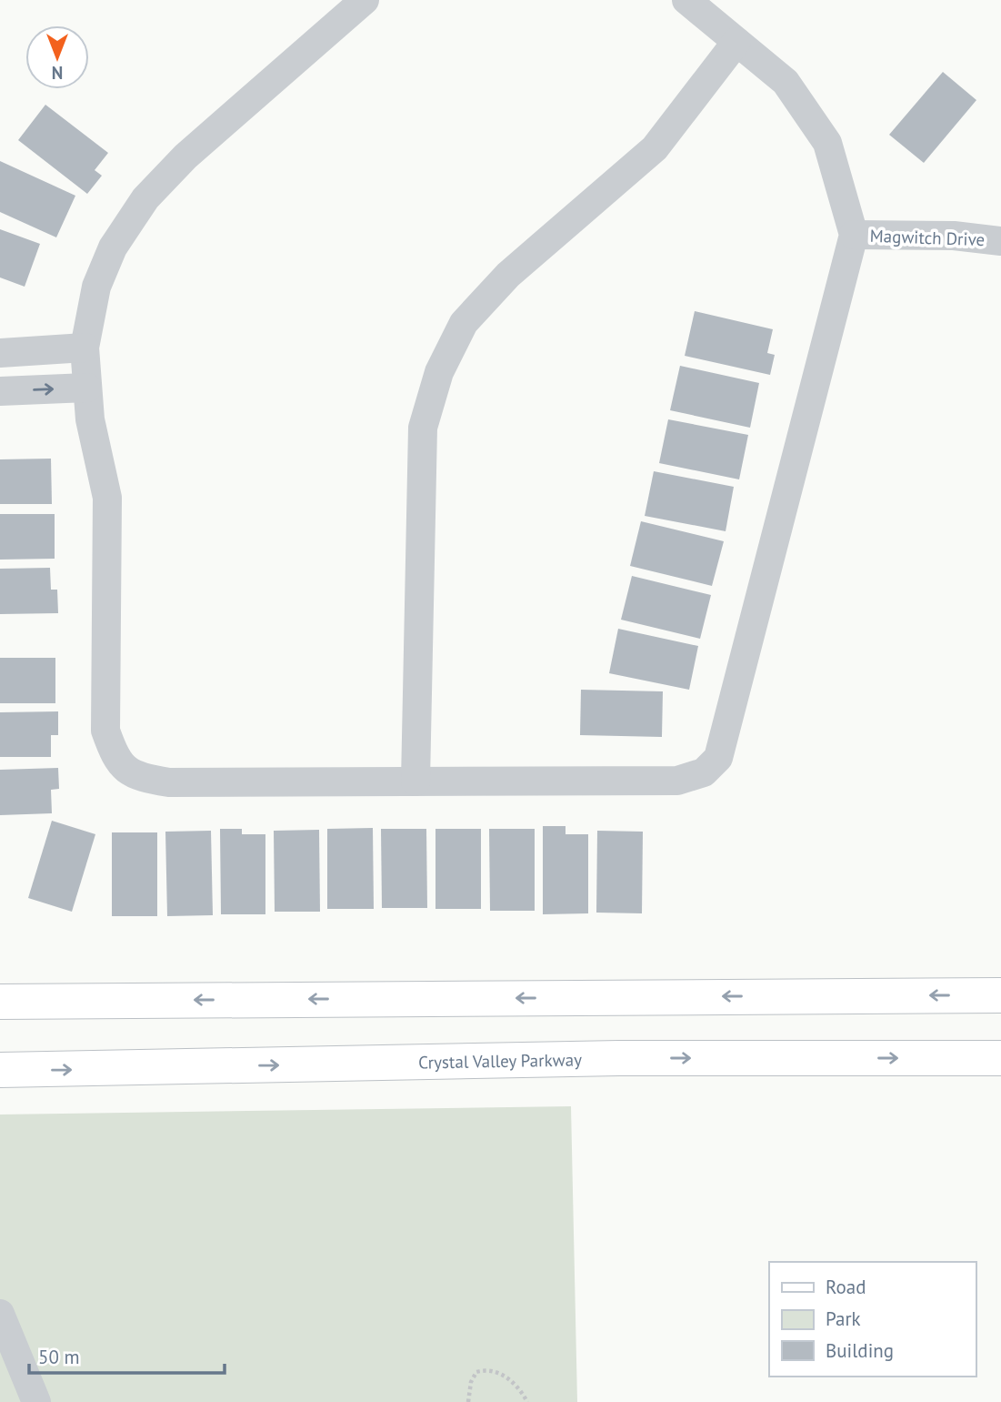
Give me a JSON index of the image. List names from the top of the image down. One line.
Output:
{"streets":{"main road":["Crystal Valley Parkway"],"street":["Magwitch Drive"]},"legend":["Road","Park","Building"],"scale_bar":"50 m","north":"bottom"}
